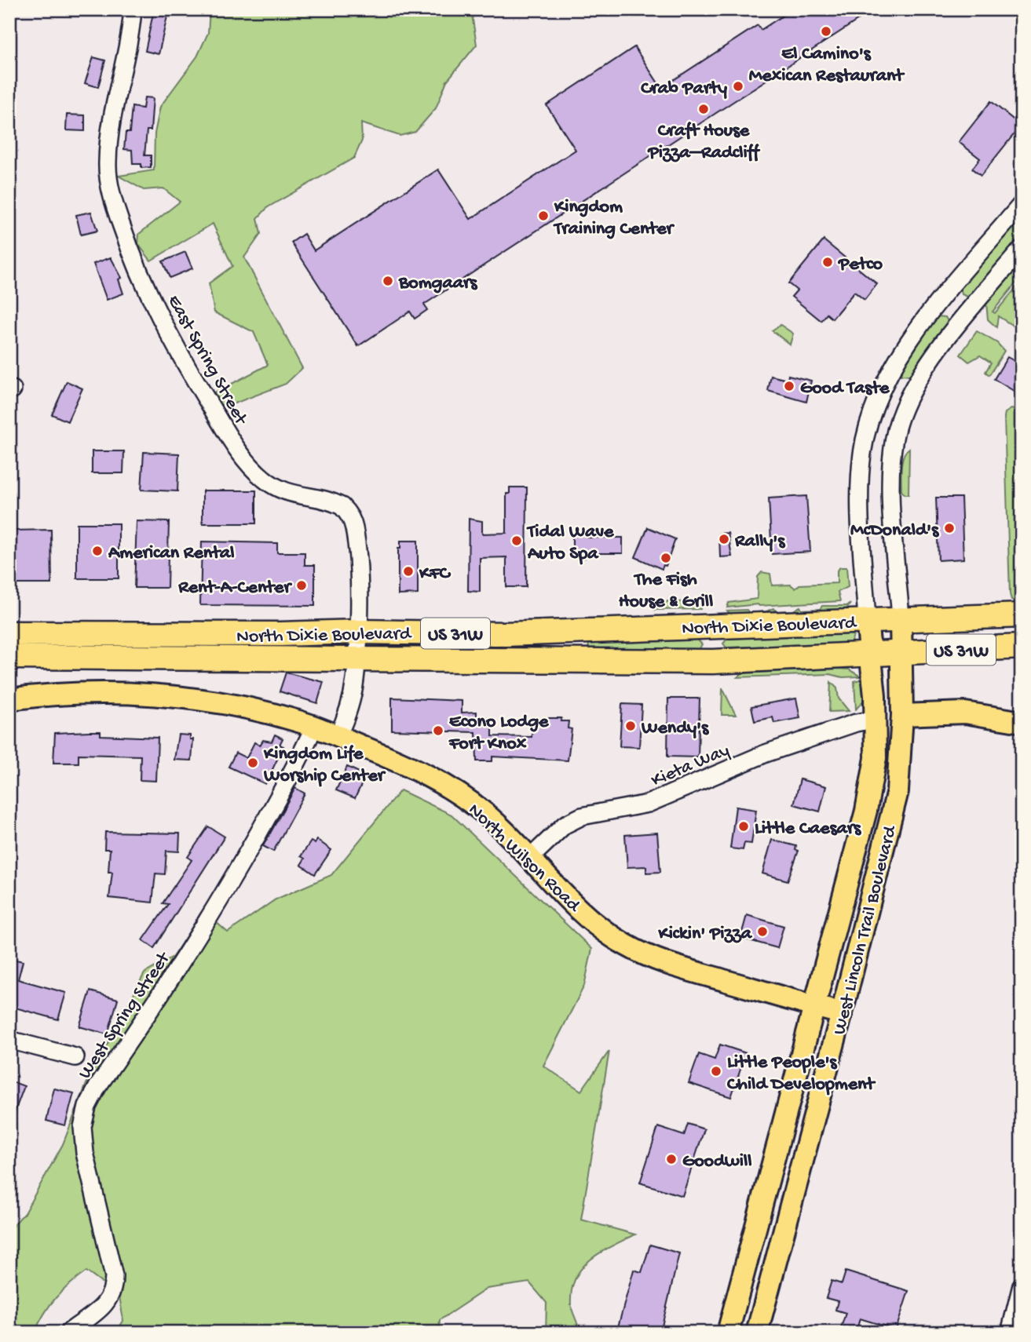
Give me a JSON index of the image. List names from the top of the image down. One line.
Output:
{"streets":{"highway":["North Dixie Boulevard","US 31W"],"main road":["North Wilson Road","West Lincoln Trail Boulevard"],"street":["East Spring Street","Kieta Way","West Spring Street"]},"crossings":[["East Spring Street","North Dixie Boulevard"],["North Dixie Boulevard","US 31W"],["North Dixie Boulevard","West Lincoln Trail Boulevard"],["US 31W","West Lincoln Trail Boulevard"],["Kieta Way","North Wilson Road"],["Kieta Way","West Lincoln Trail Boulevard"],["North Wilson Road","West Lincoln Trail Boulevard"],["North Wilson Road","West Spring Street"]],"places":["El Camino's Mexican Restaurant","Crab Party","Craft House Pizza–Radcliff","Kingdom Training Center","Petco","Bomgaars","Good Taste","McDonald's","Rally's","Tidal Wave Auto Spa","American Rental","The Fish House & Grill","KFC","Rent-A-Center","Wendy's","Econo Lodge Fort Knox","Kingdom Life Worship Center","Little Caesars","Kickin' Pizza","Little People's Child Development","Goodwill"]}
